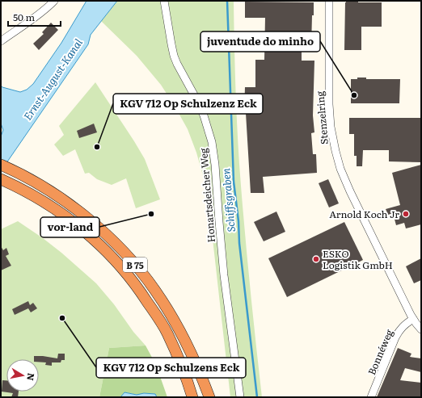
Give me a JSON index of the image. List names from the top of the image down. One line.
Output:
{"streets":{"highway":["B 75"],"street":["Stenzelring","Honartsdeicher Weg","Bonnéweg"]},"crossings":[["Stenzelring","Bonnéweg"]],"water":["Ernst-August-Kanal","Schiffsgraben"],"places":["juventude do minho","KGV 712 Op Schulzenz Eck","vor-land","Arnold Koch Jr","ESKO Logistik GmbH","KGV 712 Op Schulzens Eck"],"scale_bar":"50 m","north":"right"}
